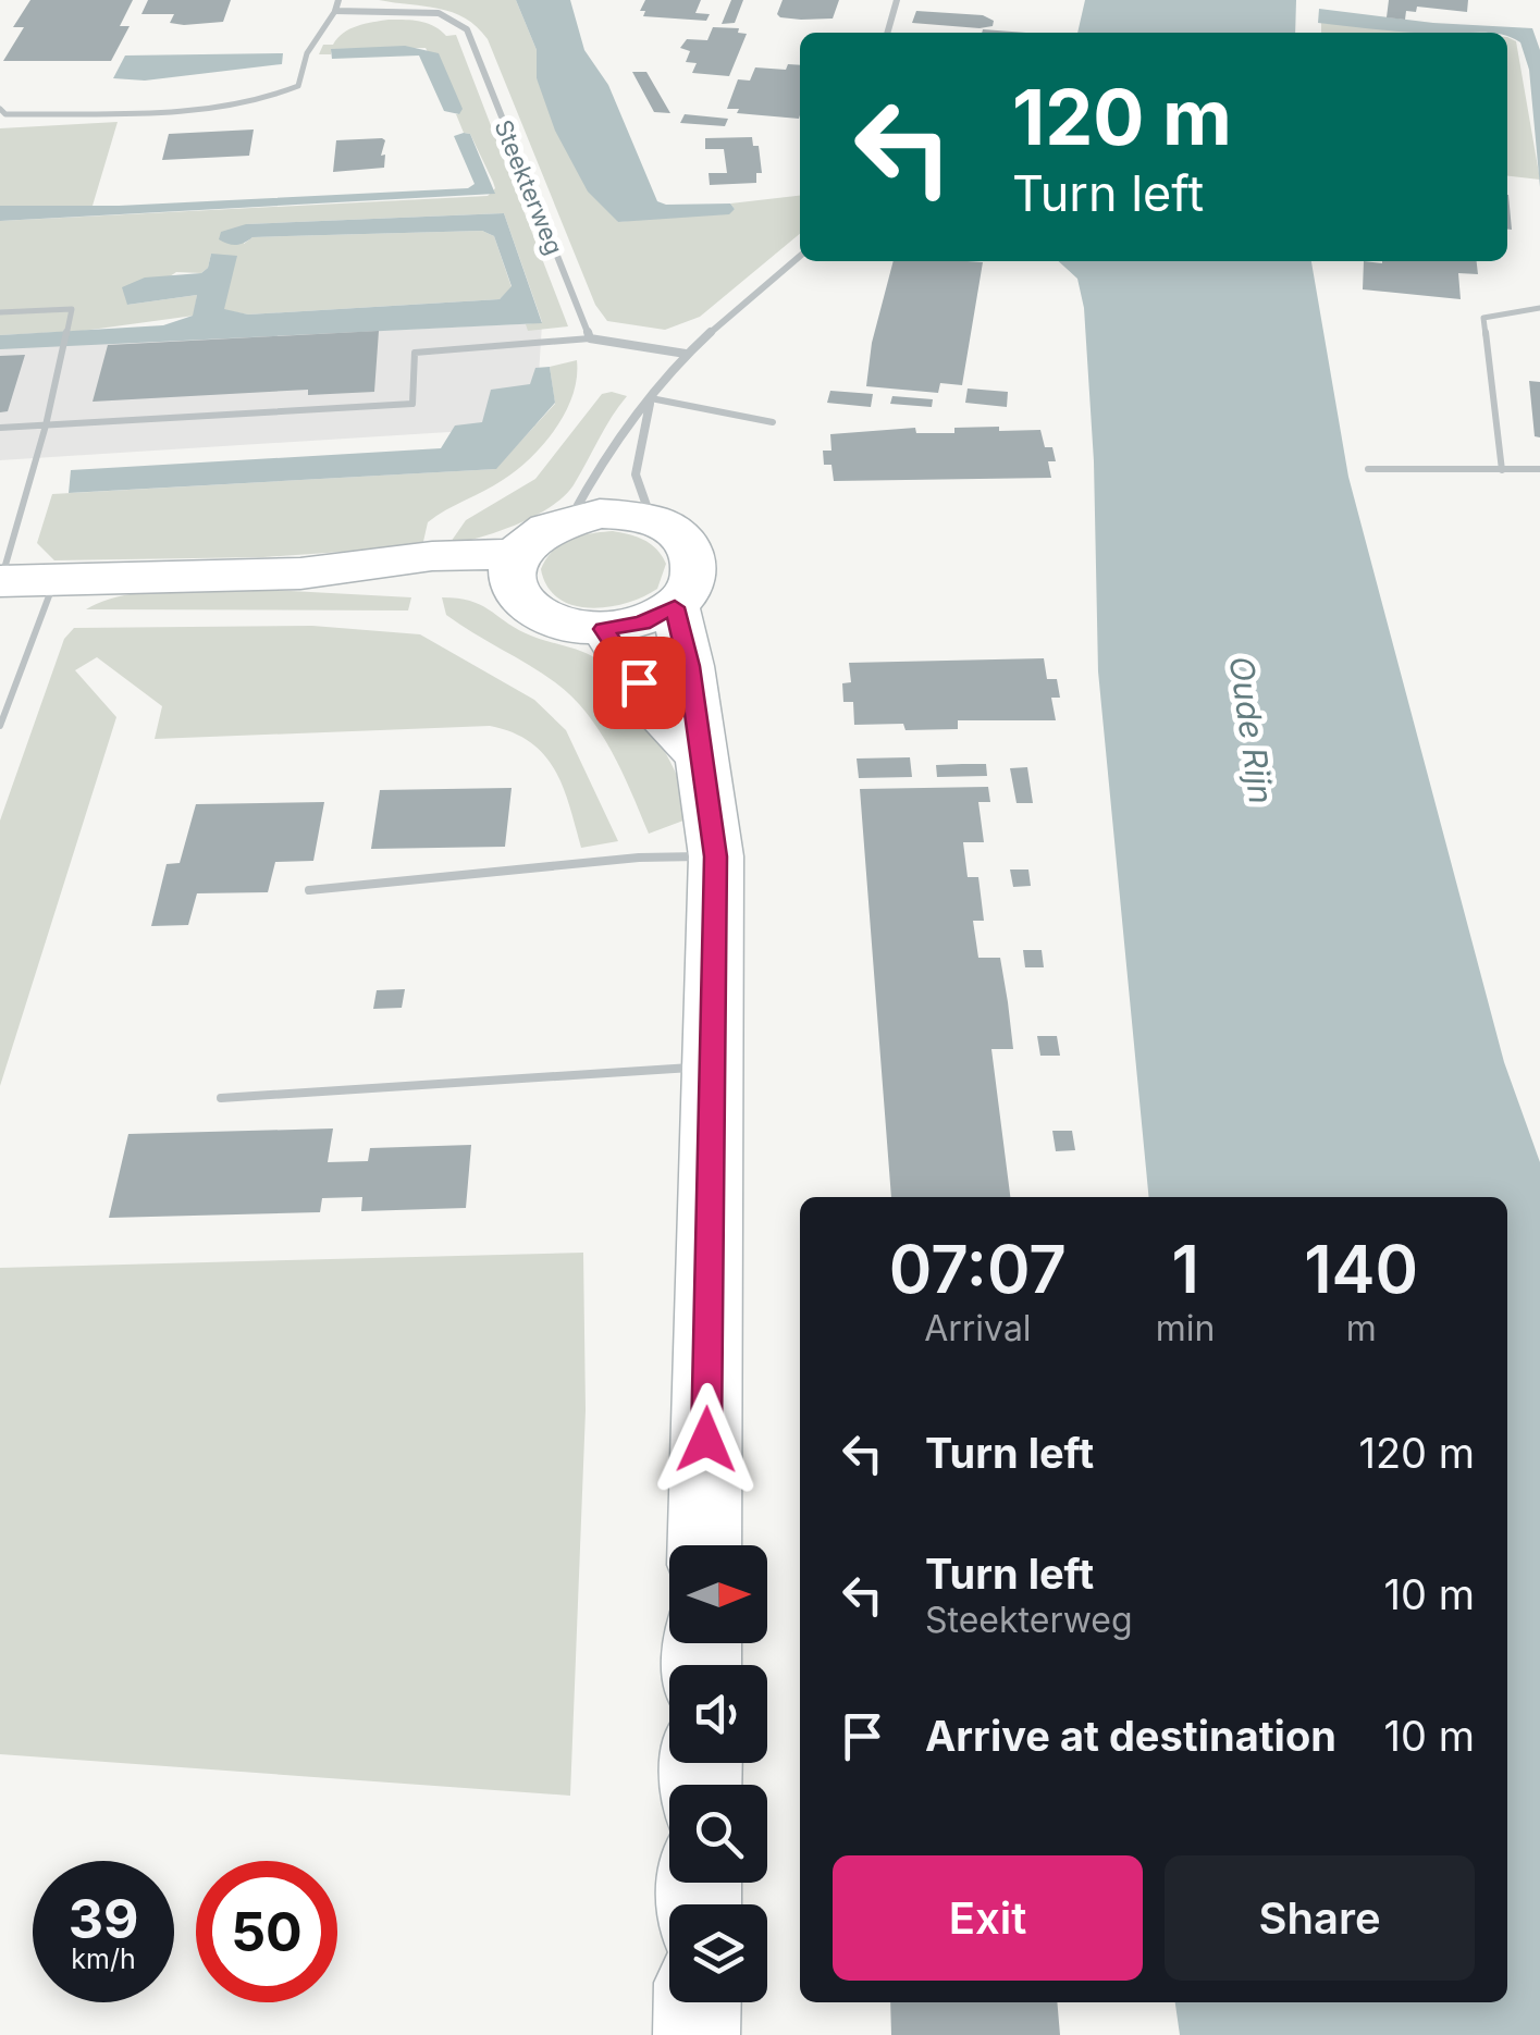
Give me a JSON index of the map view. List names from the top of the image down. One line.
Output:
{"streets":{"street":["Steekterweg"]},"water":["Oude Rijn"],"north":"right","page":{"turn":["120 m","Turn left"],"eta":["07:07","Arrival","1","min","140","m"],"list":[{"name":"Turn left","value":"120 m"},{"name":"Turn left","note":"Steekterweg","value":"10 m"},{"name":"Arrive at destination","value":"10 m"}],"buttons":["Exit","Share"],"speed":"39 km/h","limit":"50"}}
